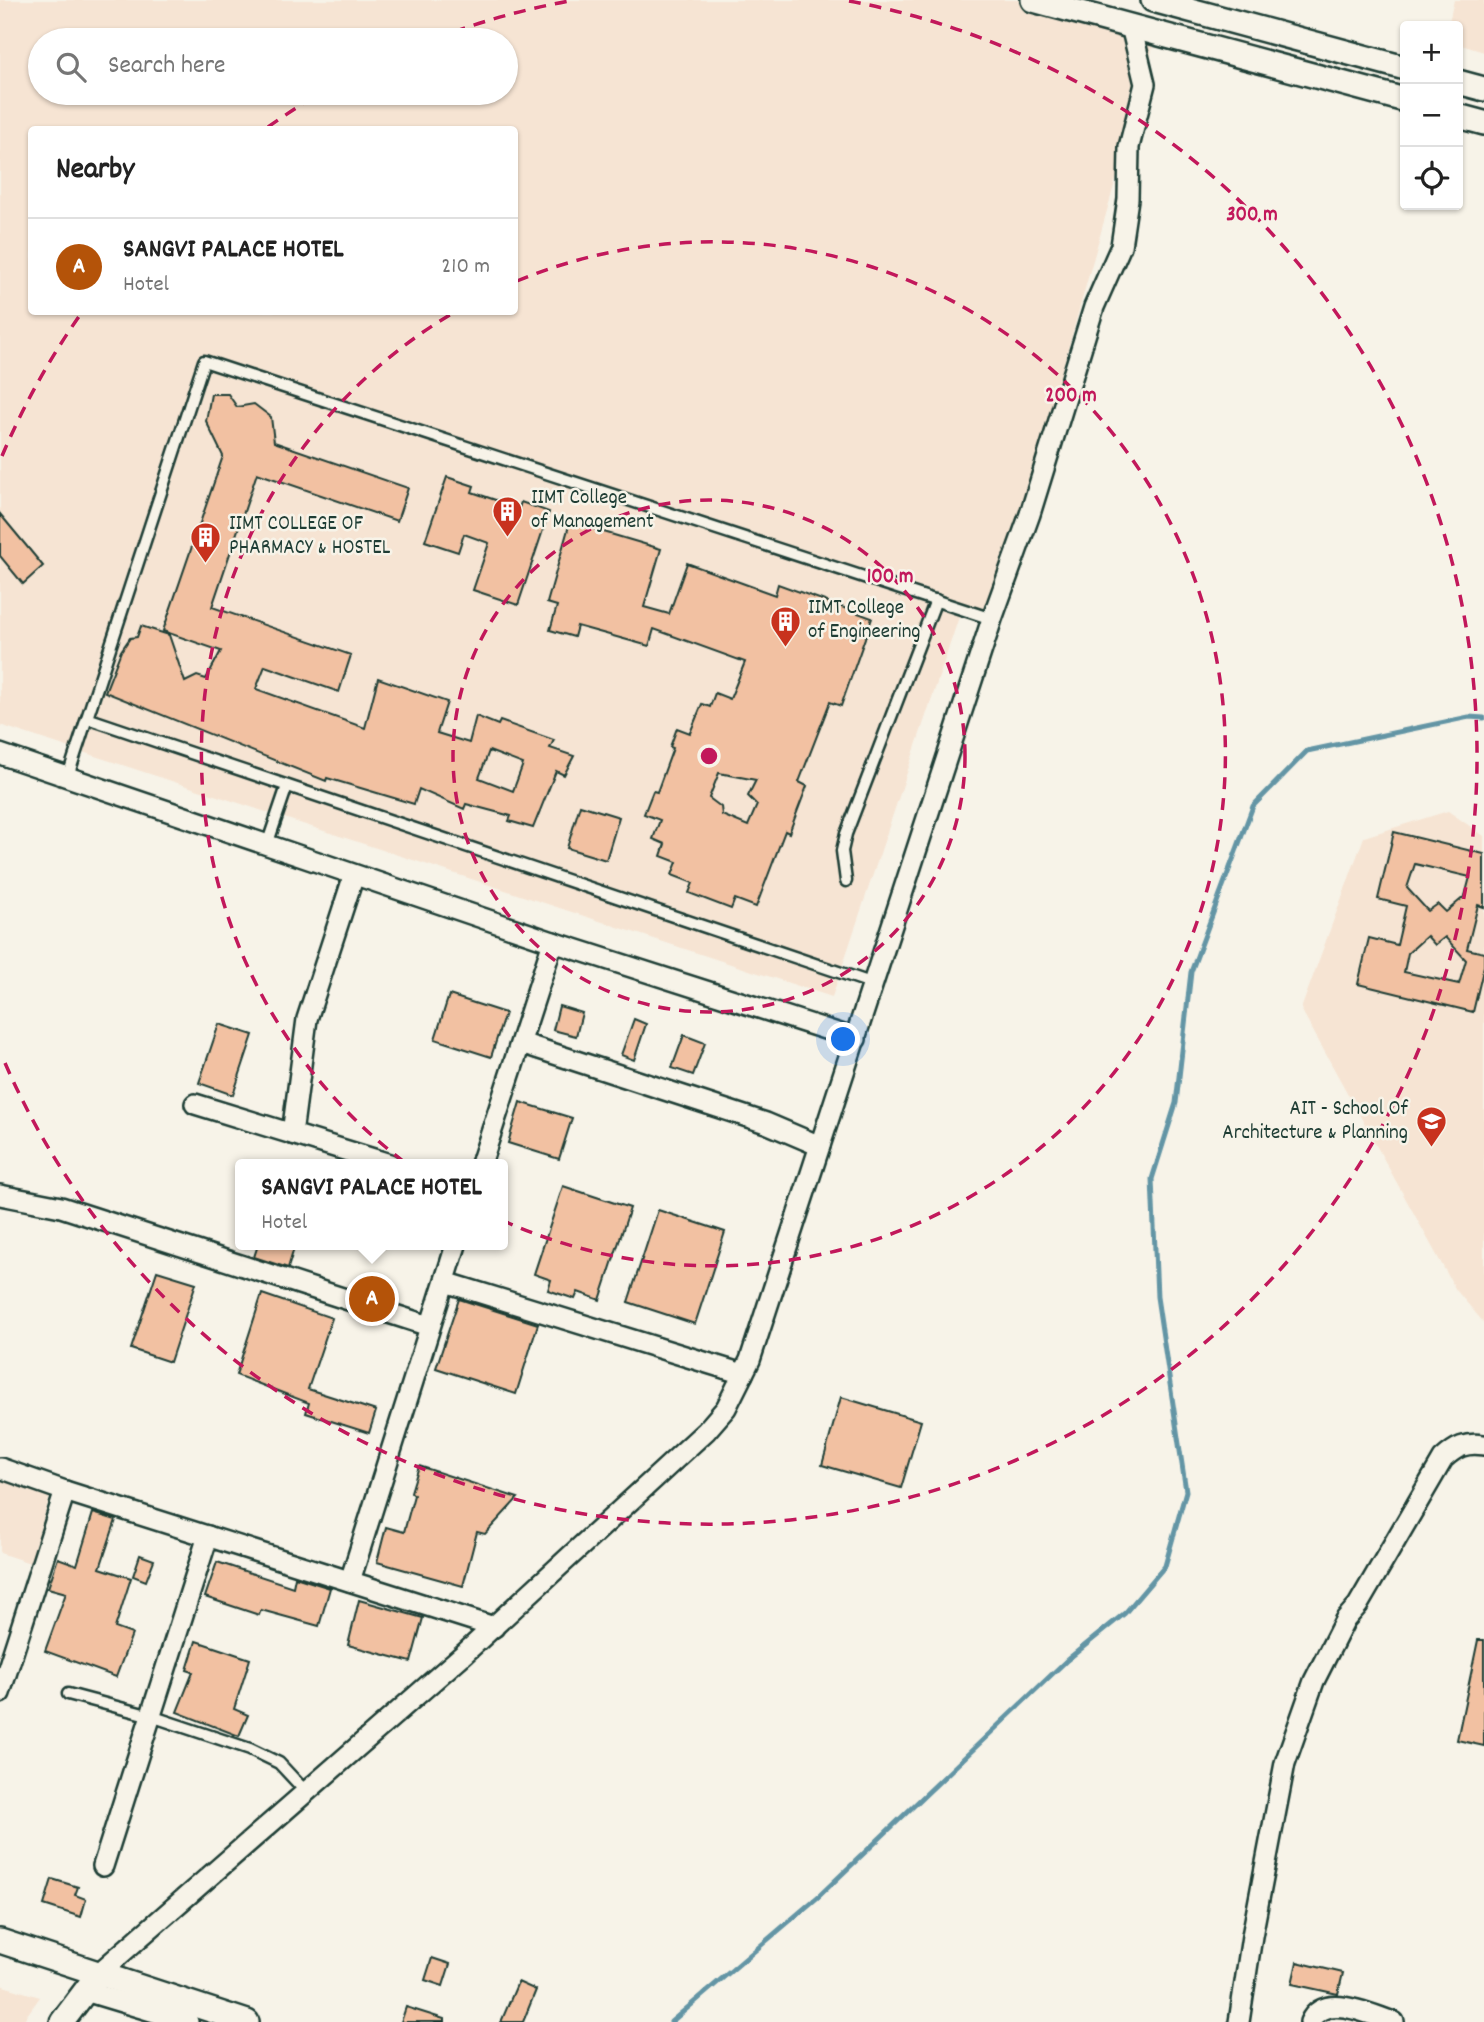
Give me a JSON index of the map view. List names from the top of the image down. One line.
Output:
{"places":{"building":["IIMT College of Management","IIMT COLLEGE OF PHARMACY & HOSTEL","IIMT College of Engineering"],"school or university":["AIT - School Of Architecture & Planning"]},"page":{"map_buttons":["+","−"],"search":"Search here","heading":"Nearby","list":[{"mark":"A","name":"SANGVI PALACE HOTEL","note":"Hotel","value":"210 m"}],"popup":["SANGVI PALACE HOTEL","Hotel"],"pins":"A"},"rings":["300 m","200 m","100 m"]}
